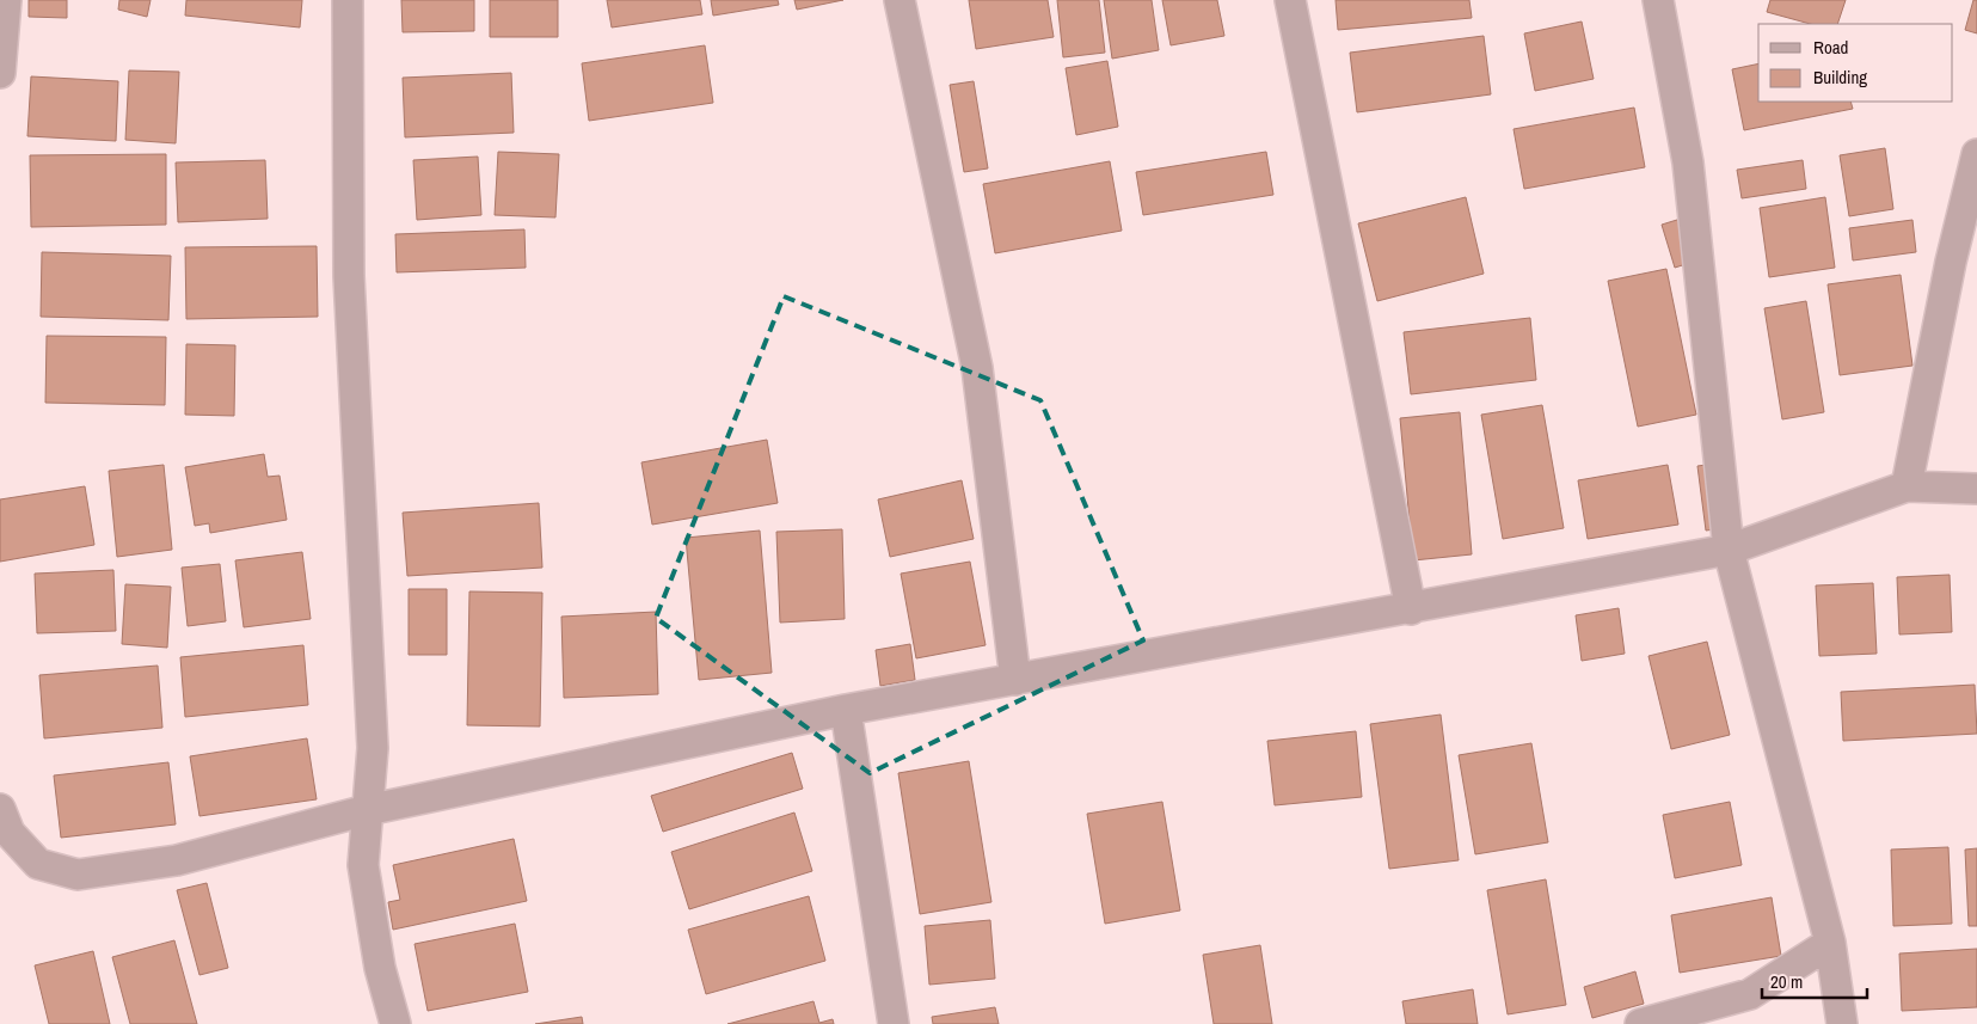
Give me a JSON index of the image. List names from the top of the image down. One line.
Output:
{"legend":["Road","Building"],"scale_bar":"20 m"}
